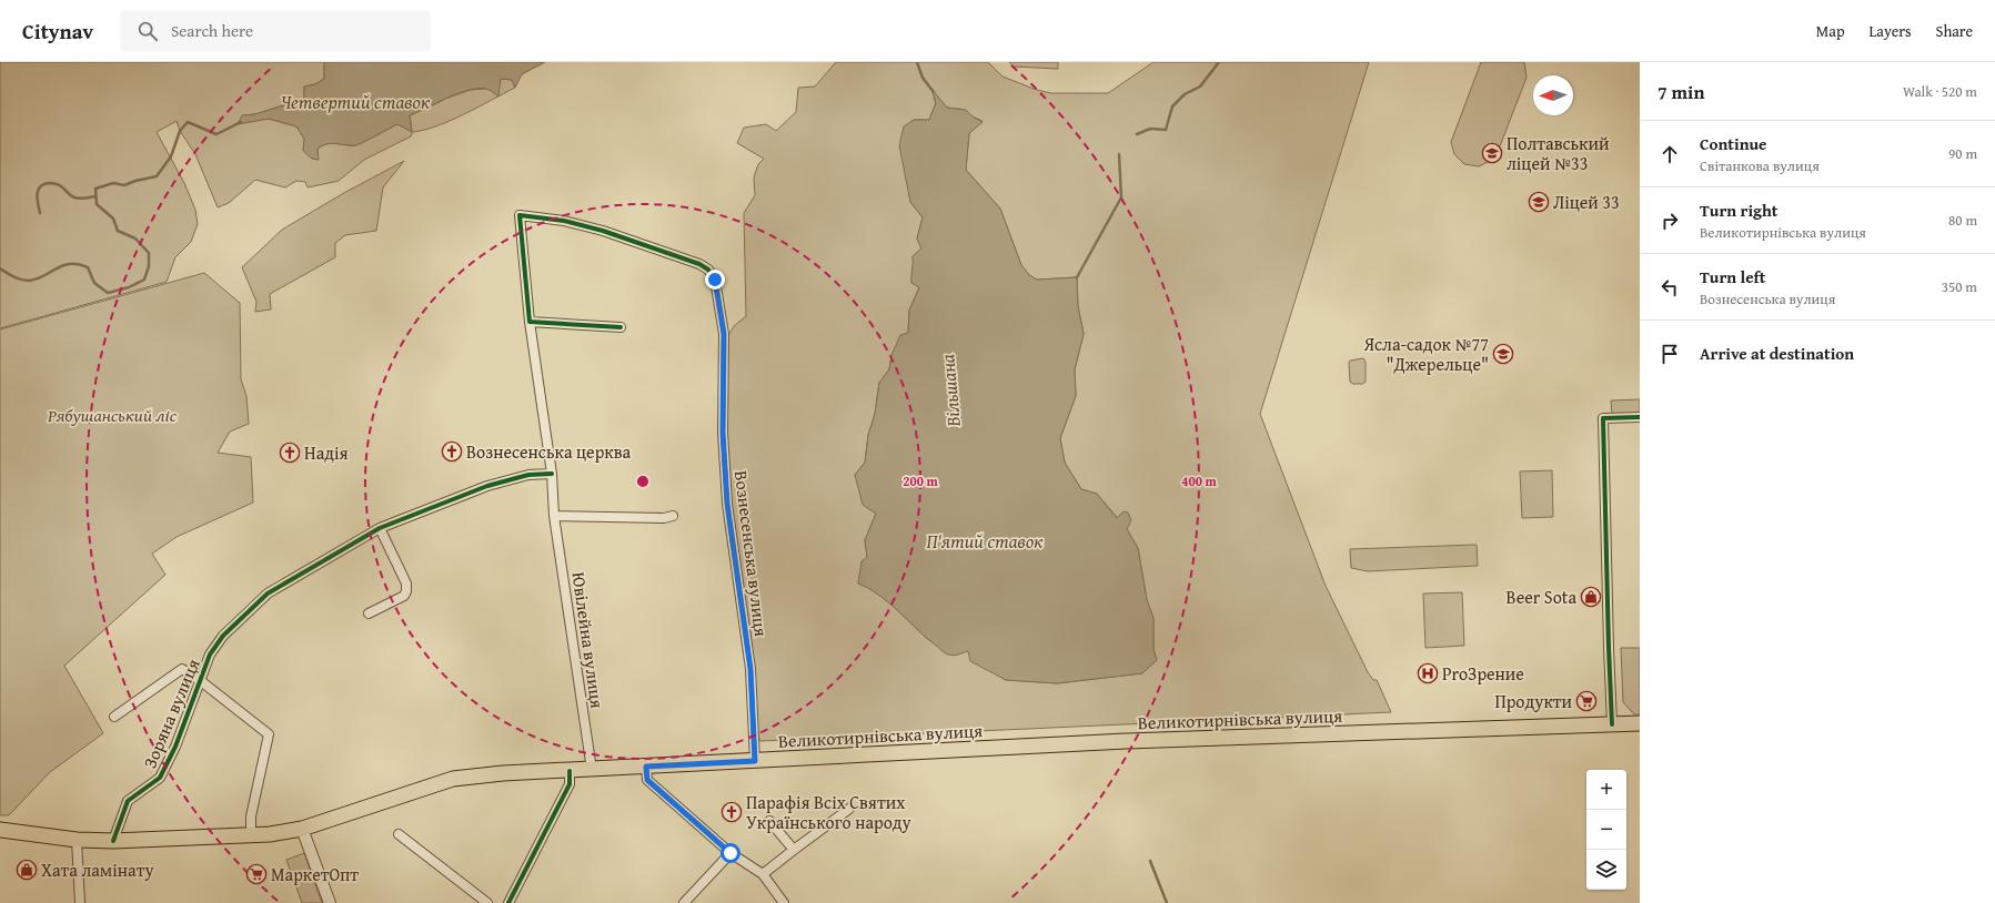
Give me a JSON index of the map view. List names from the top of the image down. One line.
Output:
{"streets":{"main road":["Великотирнівська вулиця"],"street":["Вознесенська вулиця","Ювілейна вулиця","Зоряна вулиця"]},"crossings":[["Вознесенська вулиця","Ювілейна вулиця"],["Вознесенська вулиця","Великотирнівська вулиця"],["Ювілейна вулиця","Зоряна вулиця"],["Ювілейна вулиця","Великотирнівська вулиця"],["Зоряна вулиця","Великотирнівська вулиця"]],"water":["Четвертий ставок","Вільшана","П'ятий ставок"],"parks":["Рябушанський ліс"],"places":{"school or university":["Полтавський ліцей №33","Ліцей 33","Ясла-садок №77 \"Джерельце\""],"church":["Вознесенська церква","Надія","Парафія Всіх Святих Українського народу"],"shop":["Beer Sota","Хата ламінату"],"hospital":["ProЗрение"],"supermarket":["Продукти","МаркетОпт"]},"north":"left","page":{"header":"Citynav","search":"Search here","nav":["Map","Layers","Share"],"heading":["7 min","Walk · 520 m"],"list":[["Continue","Світанкова вулиця","90 m"],["Turn right","Великотирнівська вулиця","80 m"],["Turn left","Вознесенська вулиця","350 m"],"Arrive at destination"],"map_buttons":["+","−"]},"rings":["200 m","400 m"]}
